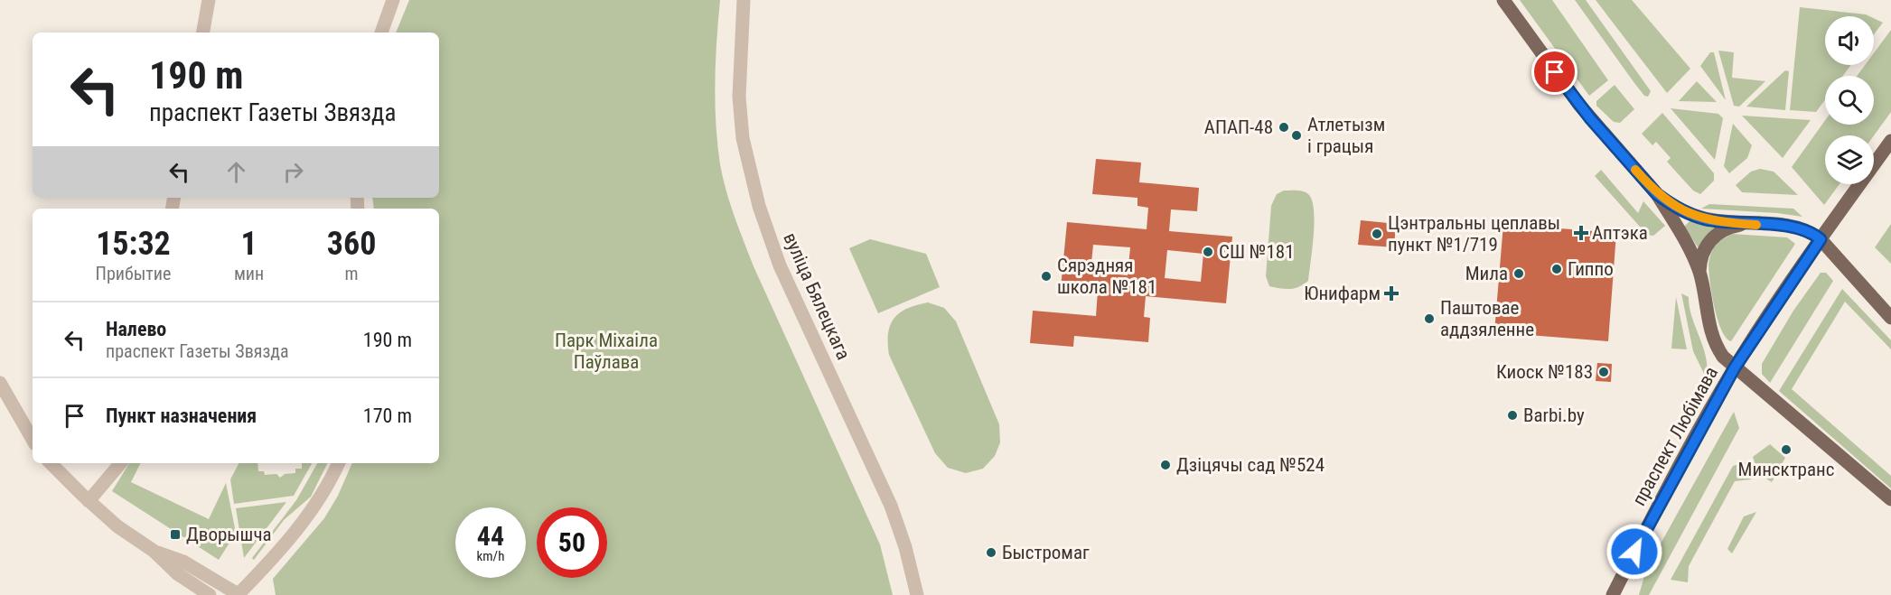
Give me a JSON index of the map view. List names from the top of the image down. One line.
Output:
{"streets":{"main road":["праспект Любімава"],"street":["вуліца Бялецкага"]},"parks":["Парк Міхаіла Паўлава"],"places":{"other":["АПАП-48","Атлетызм і грацыя","Цэнтральны цеплавы пункт №1/719","СШ №181","Гиппо","Мила","Сярэдняя школа №181","Паштовае аддзяленне","Киоск №183","Barbi.by","Минсктранс","Дзіцячы сад №524","Быстромаг"],"health":["Аптэка","Юнифарм"],"transit":["Дворышча"]},"page":{"turn":["190 m","праспект Газеты Звязда"],"eta":["15:32","Прибытие","1","мин","360","m"],"list":[{"name":"Налево","note":"праспект Газеты Звязда","value":"190 m"},{"name":"Пункт назначения","value":"170 m"}],"speed":"44 km/h","limit":"50"}}
